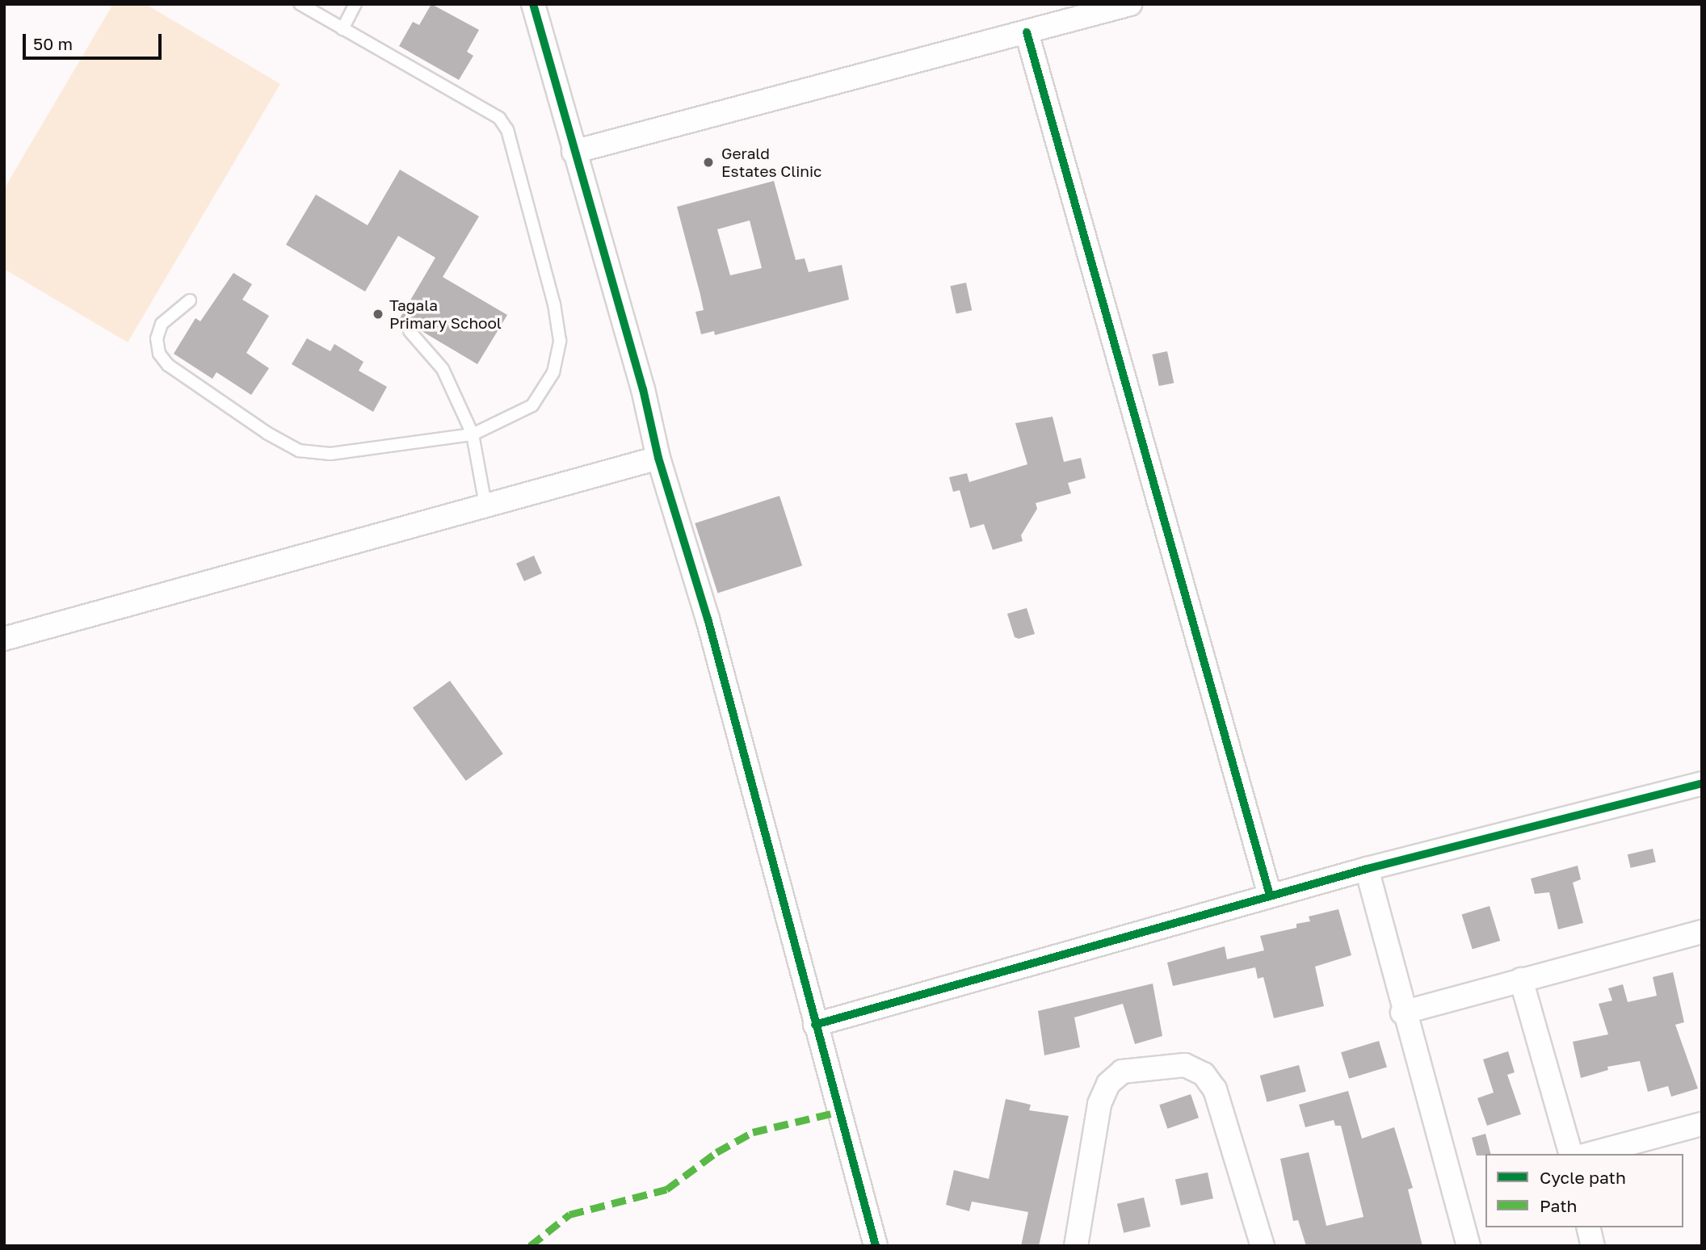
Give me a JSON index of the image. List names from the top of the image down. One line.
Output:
{"places":["Gerald Estates Clinic","Tagala Primary School"],"legend":["Cycle path","Path"],"scale_bar":"50 m"}
